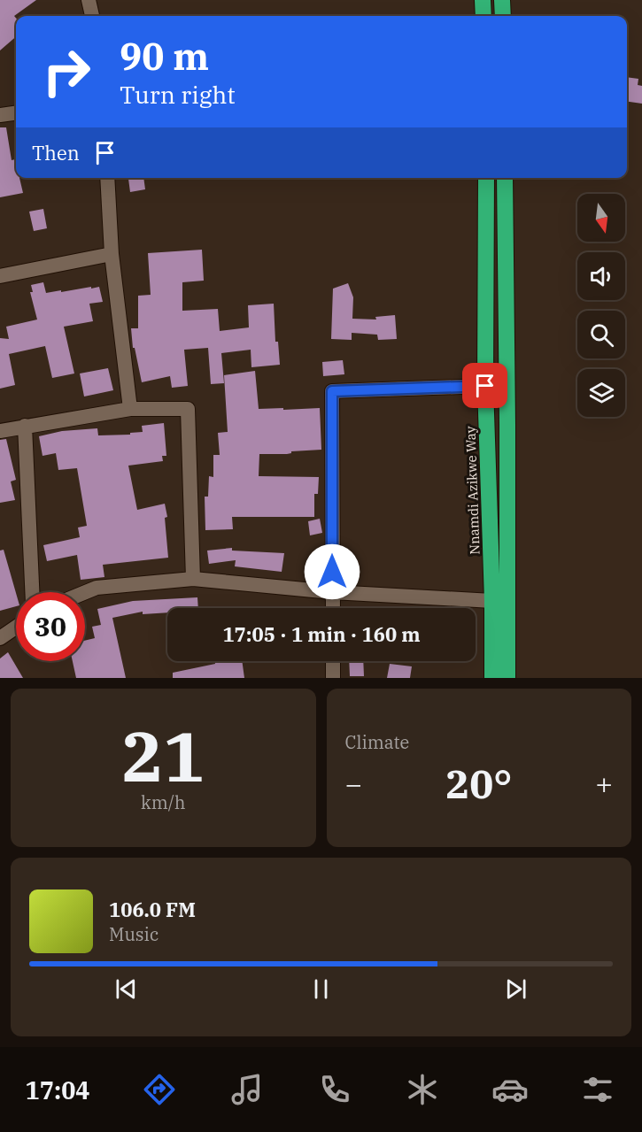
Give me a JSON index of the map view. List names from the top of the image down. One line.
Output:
{"streets":{"highway":["Nnamdi Azikwe Way"]},"north":"bottom","page":{"turn":["90 m","Turn right"],"then":"Then","limit":"30","trip":"17:05 · 1 min · 160 m","tile":[["21","km/h"],"Climate"],"heat":["−","20°","+"],"song":["106.0 FM","Music"],"tabs":"17:04"}}
